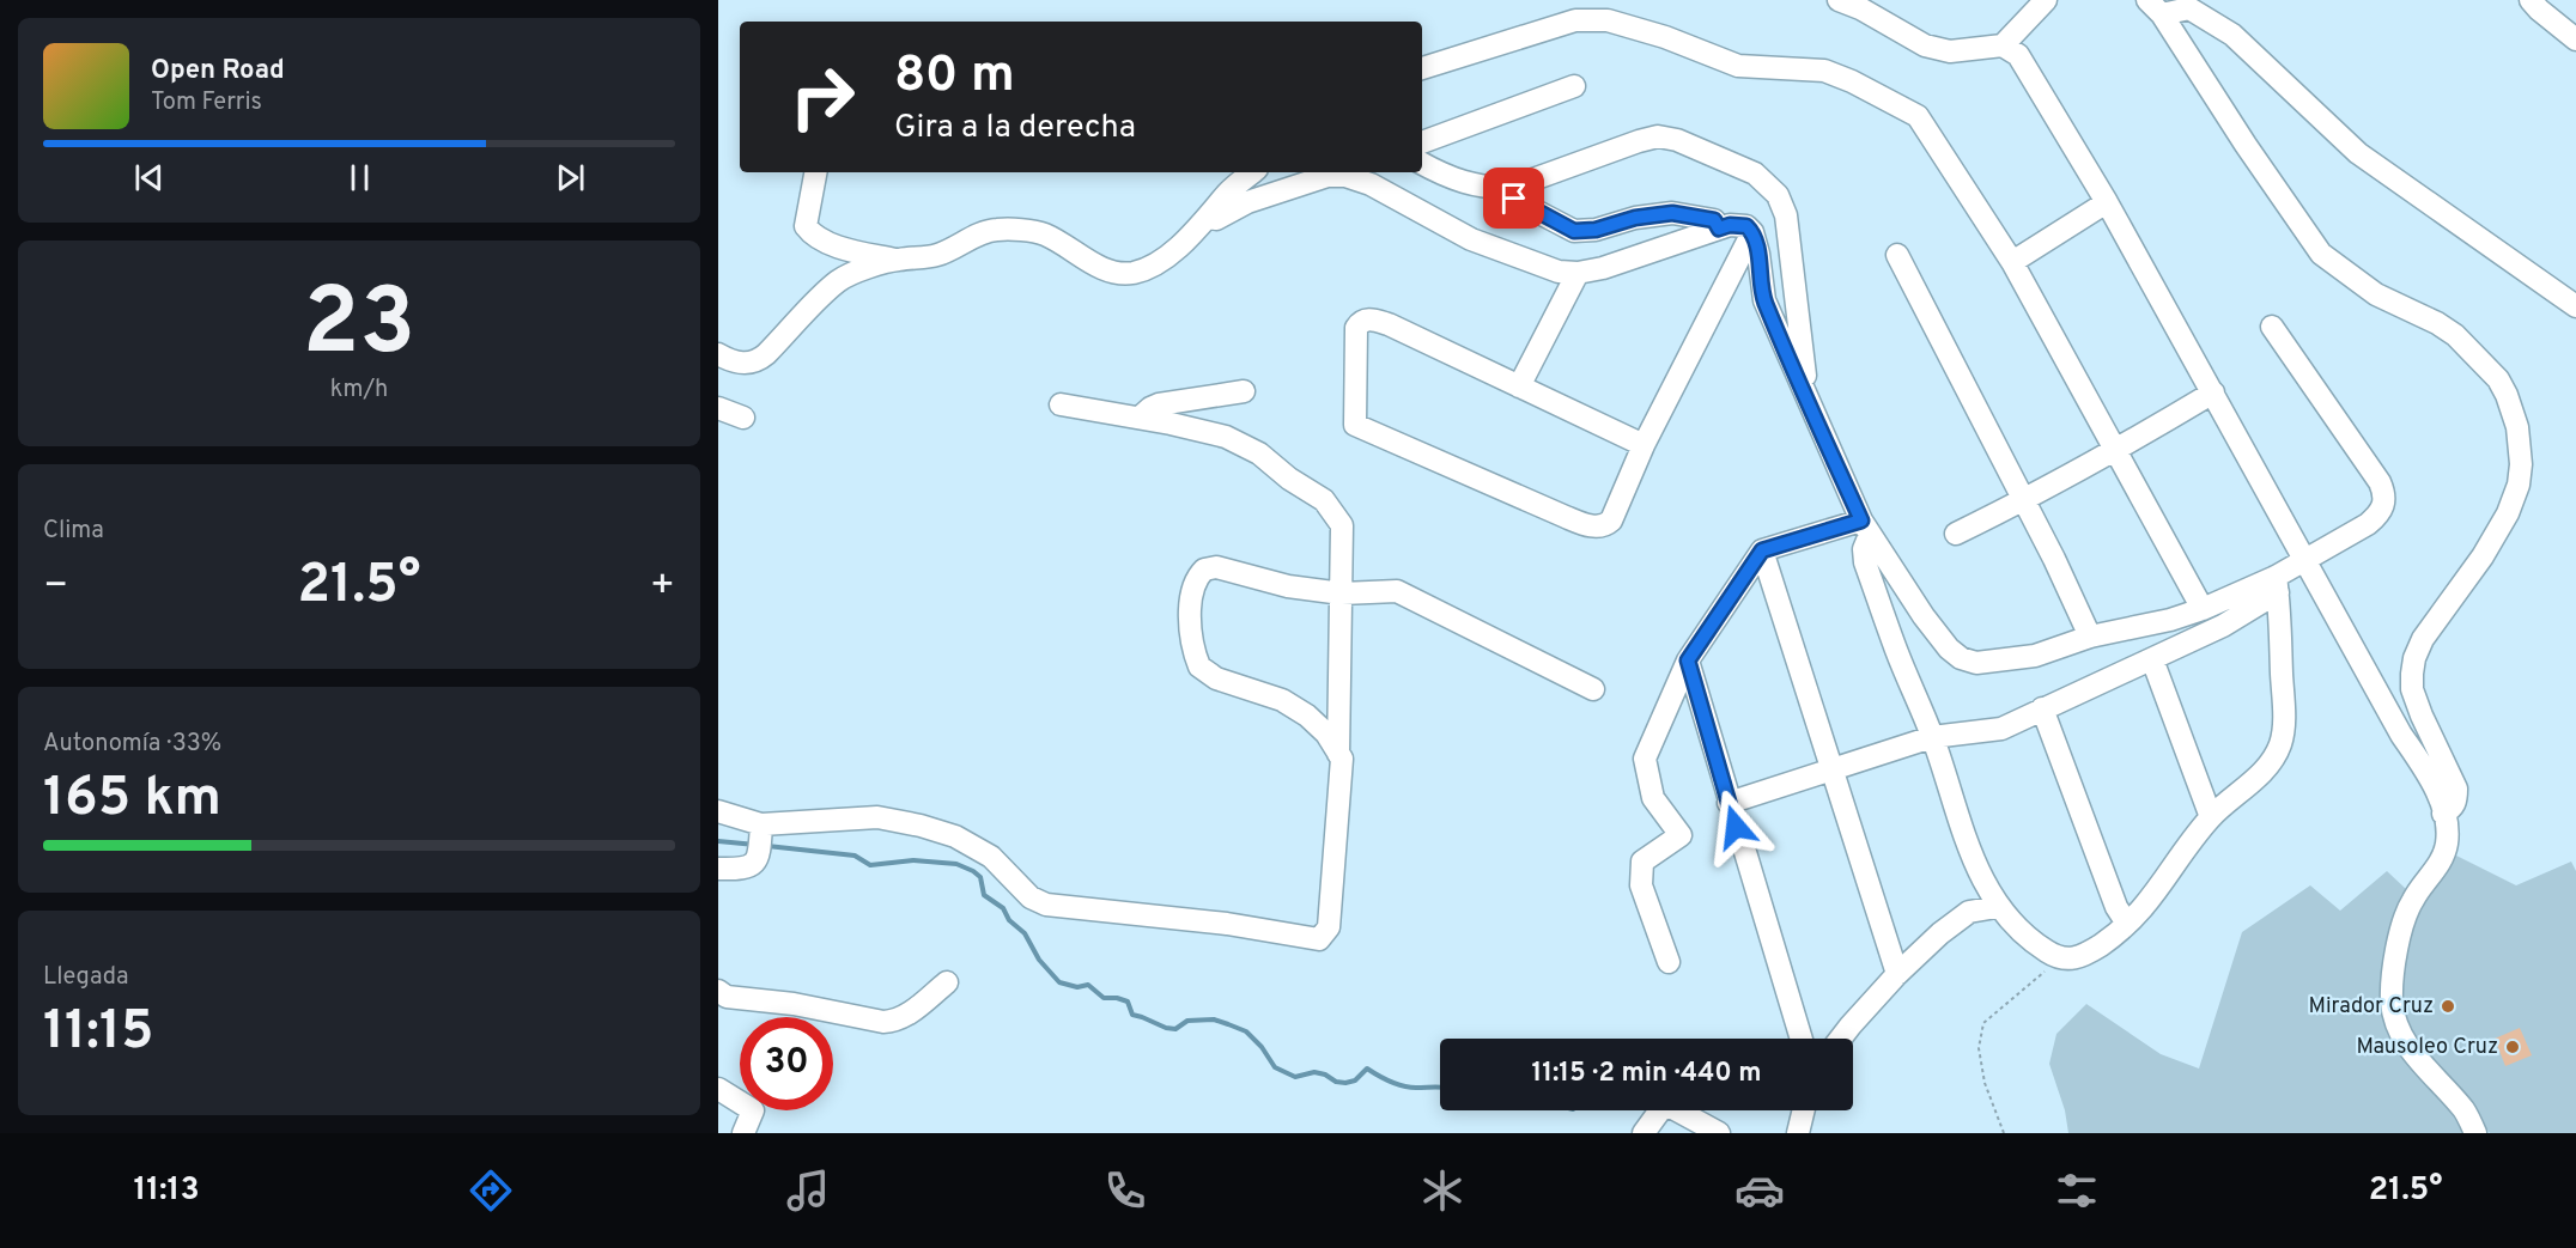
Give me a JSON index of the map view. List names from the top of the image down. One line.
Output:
{"places":["Mirador Cruz","Mausoleo Cruz"],"page":{"turn":["80 m","Gira a la derecha"],"song":["Open Road","Tom Ferris"],"tile":[["23","km/h"],"Clima",["Autonomía · 33%","165 km"],["Llegada","11:15"]],"heat":["−","21.5°","+"],"limit":"30","trip":"11:15 · 2 min · 440 m","tabs":["11:13","21.5°"]}}
